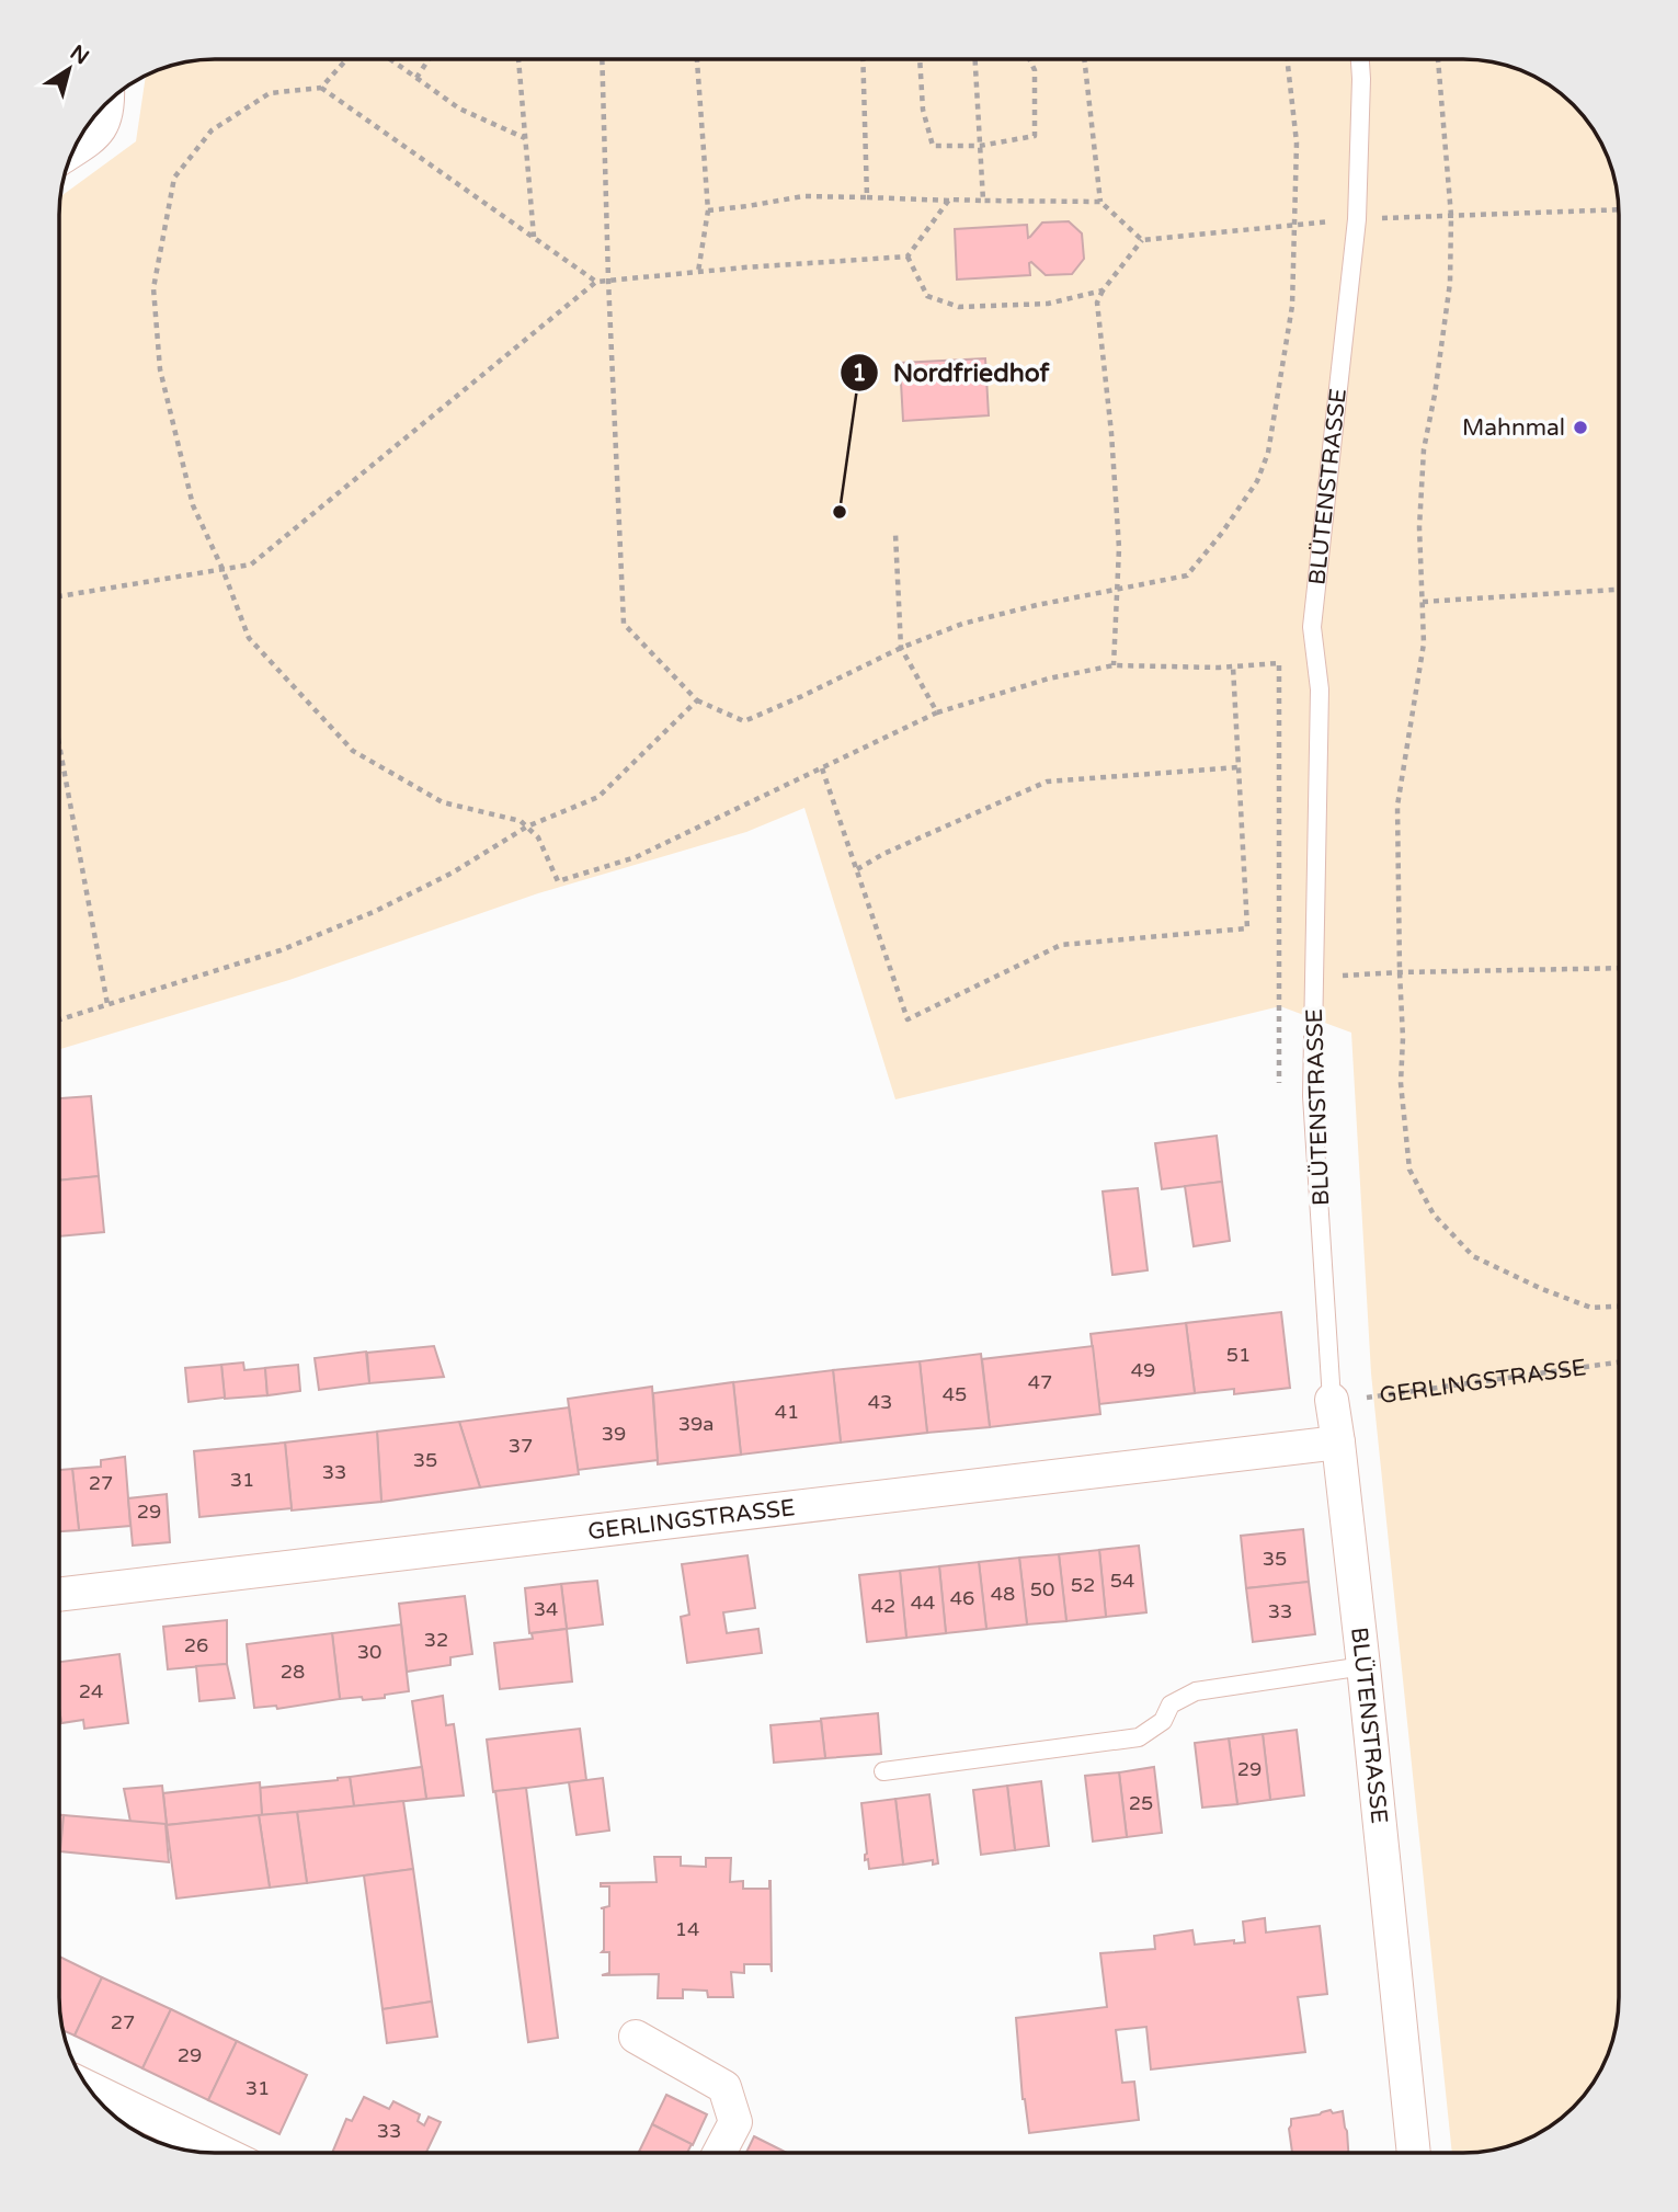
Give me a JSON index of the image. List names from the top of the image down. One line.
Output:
{"streets":{"street":["BLÜTENSTRASSE","GERLINGSTRASSE"]},"crossings":[["BLÜTENSTRASSE","GERLINGSTRASSE"]],"places":["Mahnmal","Nordfriedhof"],"house_numbers":["51","49","47","45","43","41","39a","39","37","35","33","31","27","29","35","54","52","50","48","46","44","42","34","33","32","26","30","28","24","29","25","14","27","29","31","33"],"north":"top right"}
